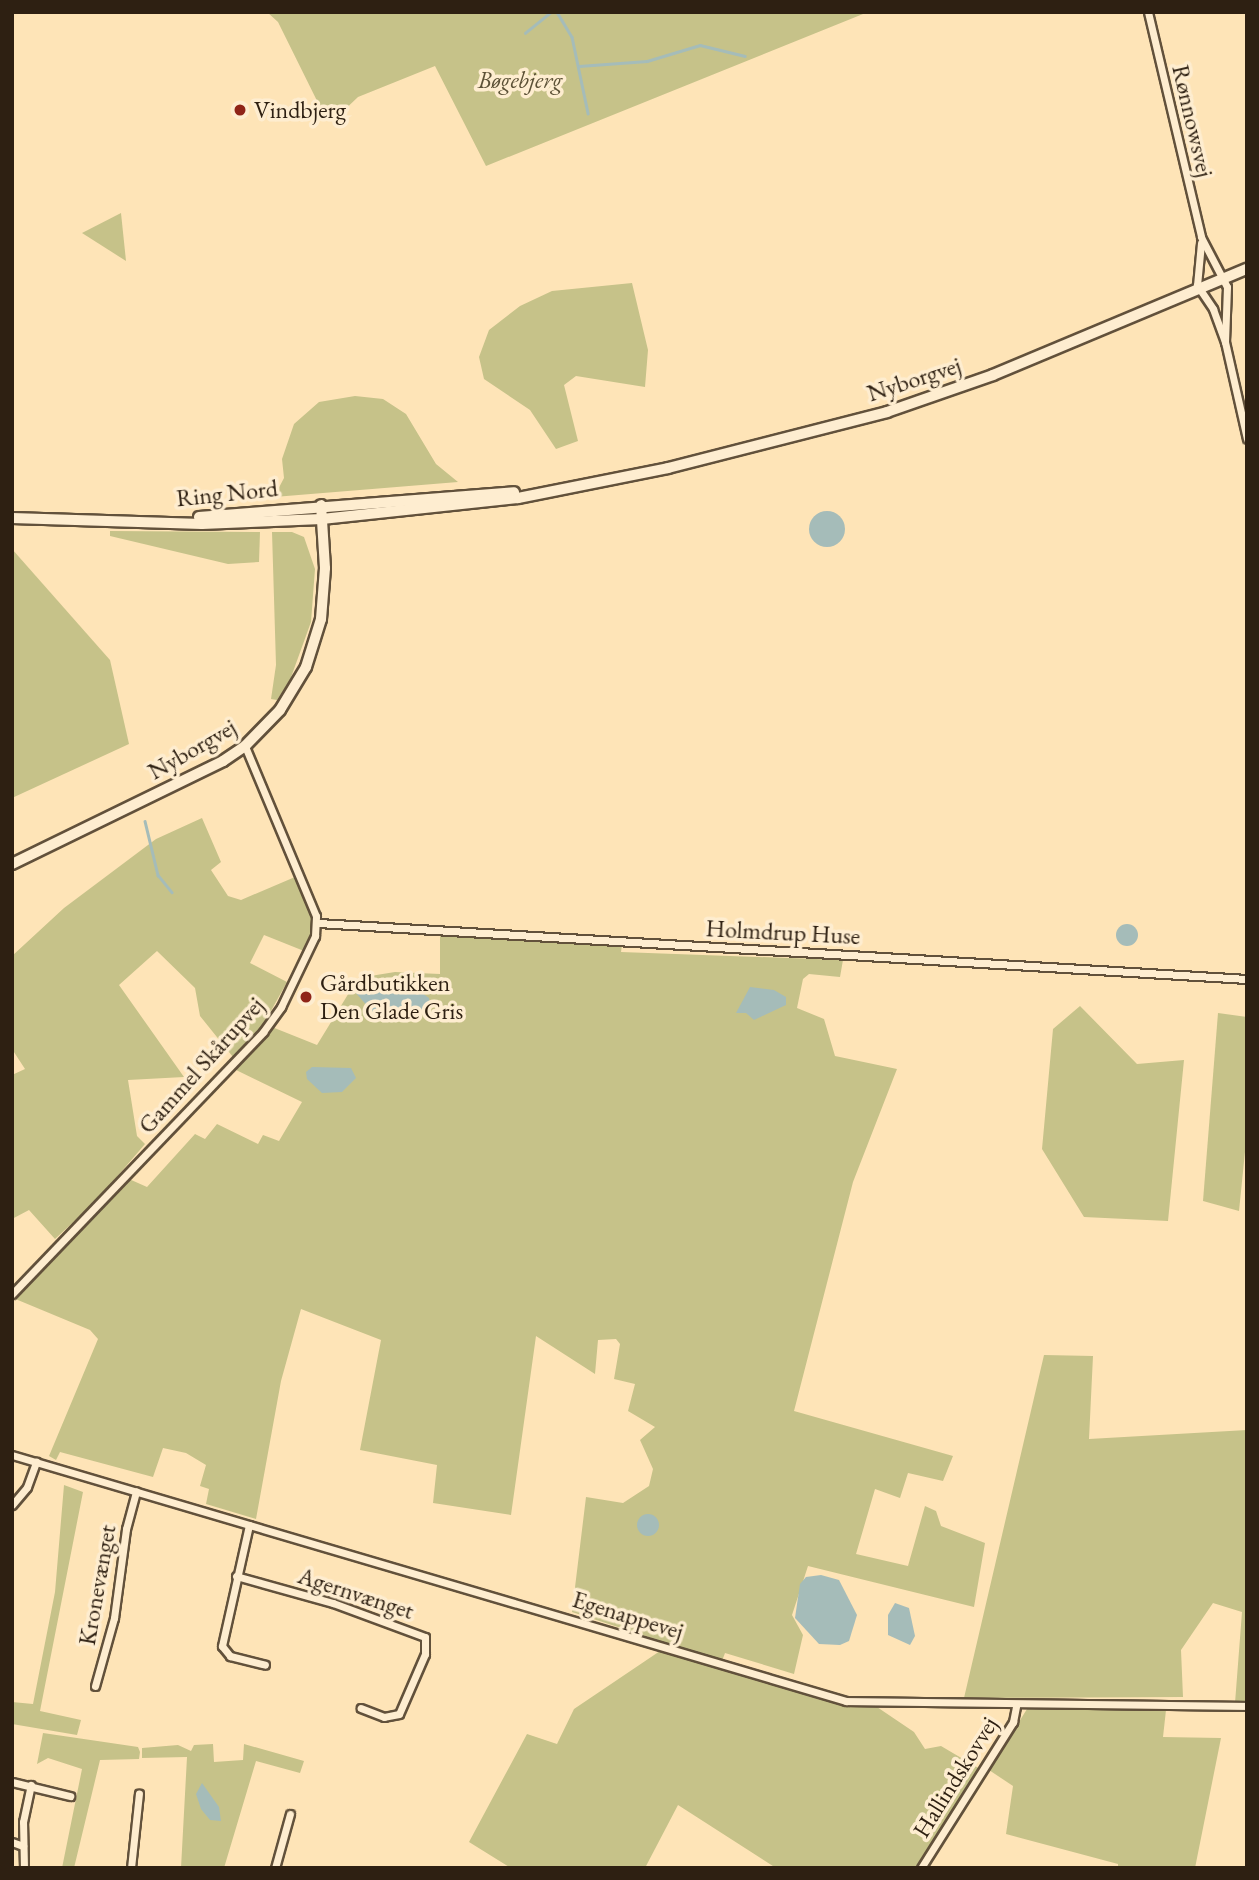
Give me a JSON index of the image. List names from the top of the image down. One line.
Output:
{"streets":{"main road":["Nyborgvej","Ring Nord"],"street":["Rønnowsvej","Holmdrup Huse","Gammel Skårupvej","Kronevænget","Agernvænget","Egenappevej","Hallindskovvej"]},"crossings":[["Rønnowsvej","Nyborgvej"],["Nyborgvej","Ring Nord"],["Holmdrup Huse","Gammel Skårupvej"],["Kronevænget","Egenappevej"],["Egenappevej","Hallindskovvej"]],"parks":["Bøgebjerg"],"places":["Vindbjerg","Gårdbutikken Den Glade Gris"]}
